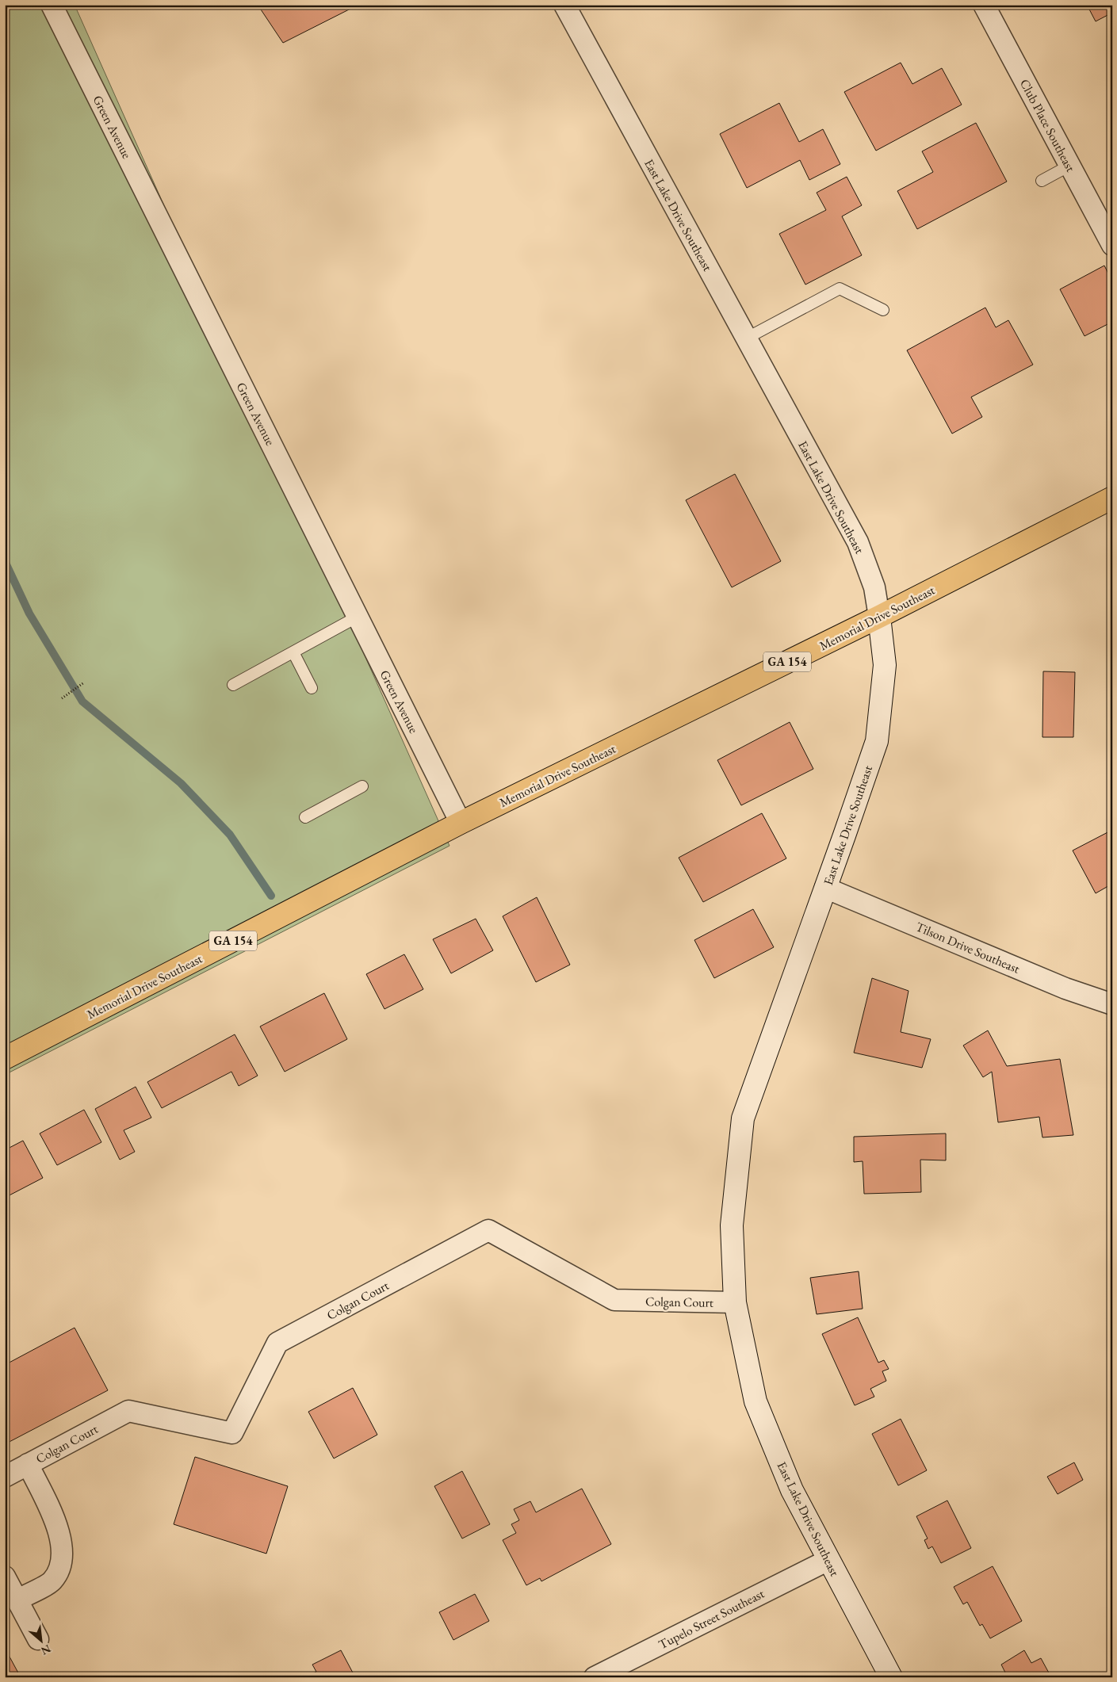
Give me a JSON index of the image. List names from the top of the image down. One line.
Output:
{"streets":{"main road":["Memorial Drive Southeast","GA 154"],"street":["Club Place Southeast","Green Avenue","East Lake Drive Southeast","Tilson Drive Southeast","Colgan Court","Tupelo Street Southeast"]},"crossings":[["Green Avenue","Memorial Drive Southeast"],["East Lake Drive Southeast","Memorial Drive Southeast"],["East Lake Drive Southeast","Tilson Drive Southeast"],["East Lake Drive Southeast","Colgan Court"],["East Lake Drive Southeast","Tupelo Street Southeast"]],"north":"bottom right"}
